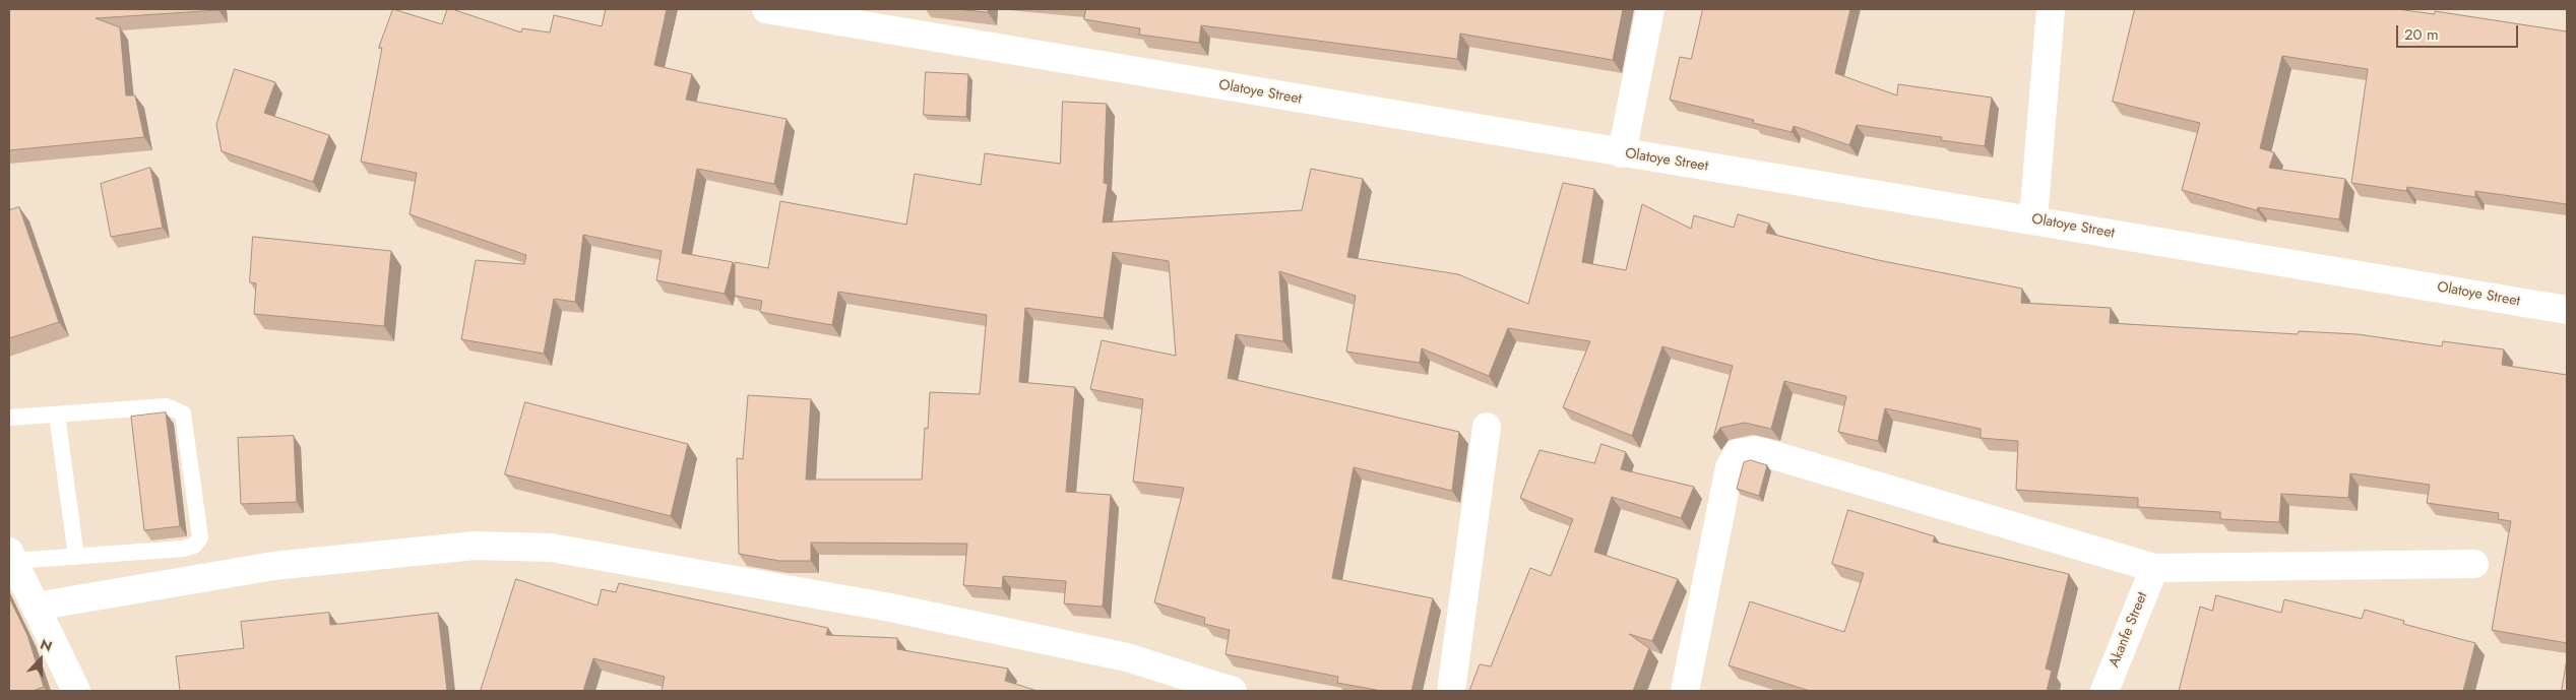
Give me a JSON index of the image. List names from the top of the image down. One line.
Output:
{"streets":{"street":["Olatoye Street","Akanfe Street"]},"scale_bar":"20 m","north":"top"}
